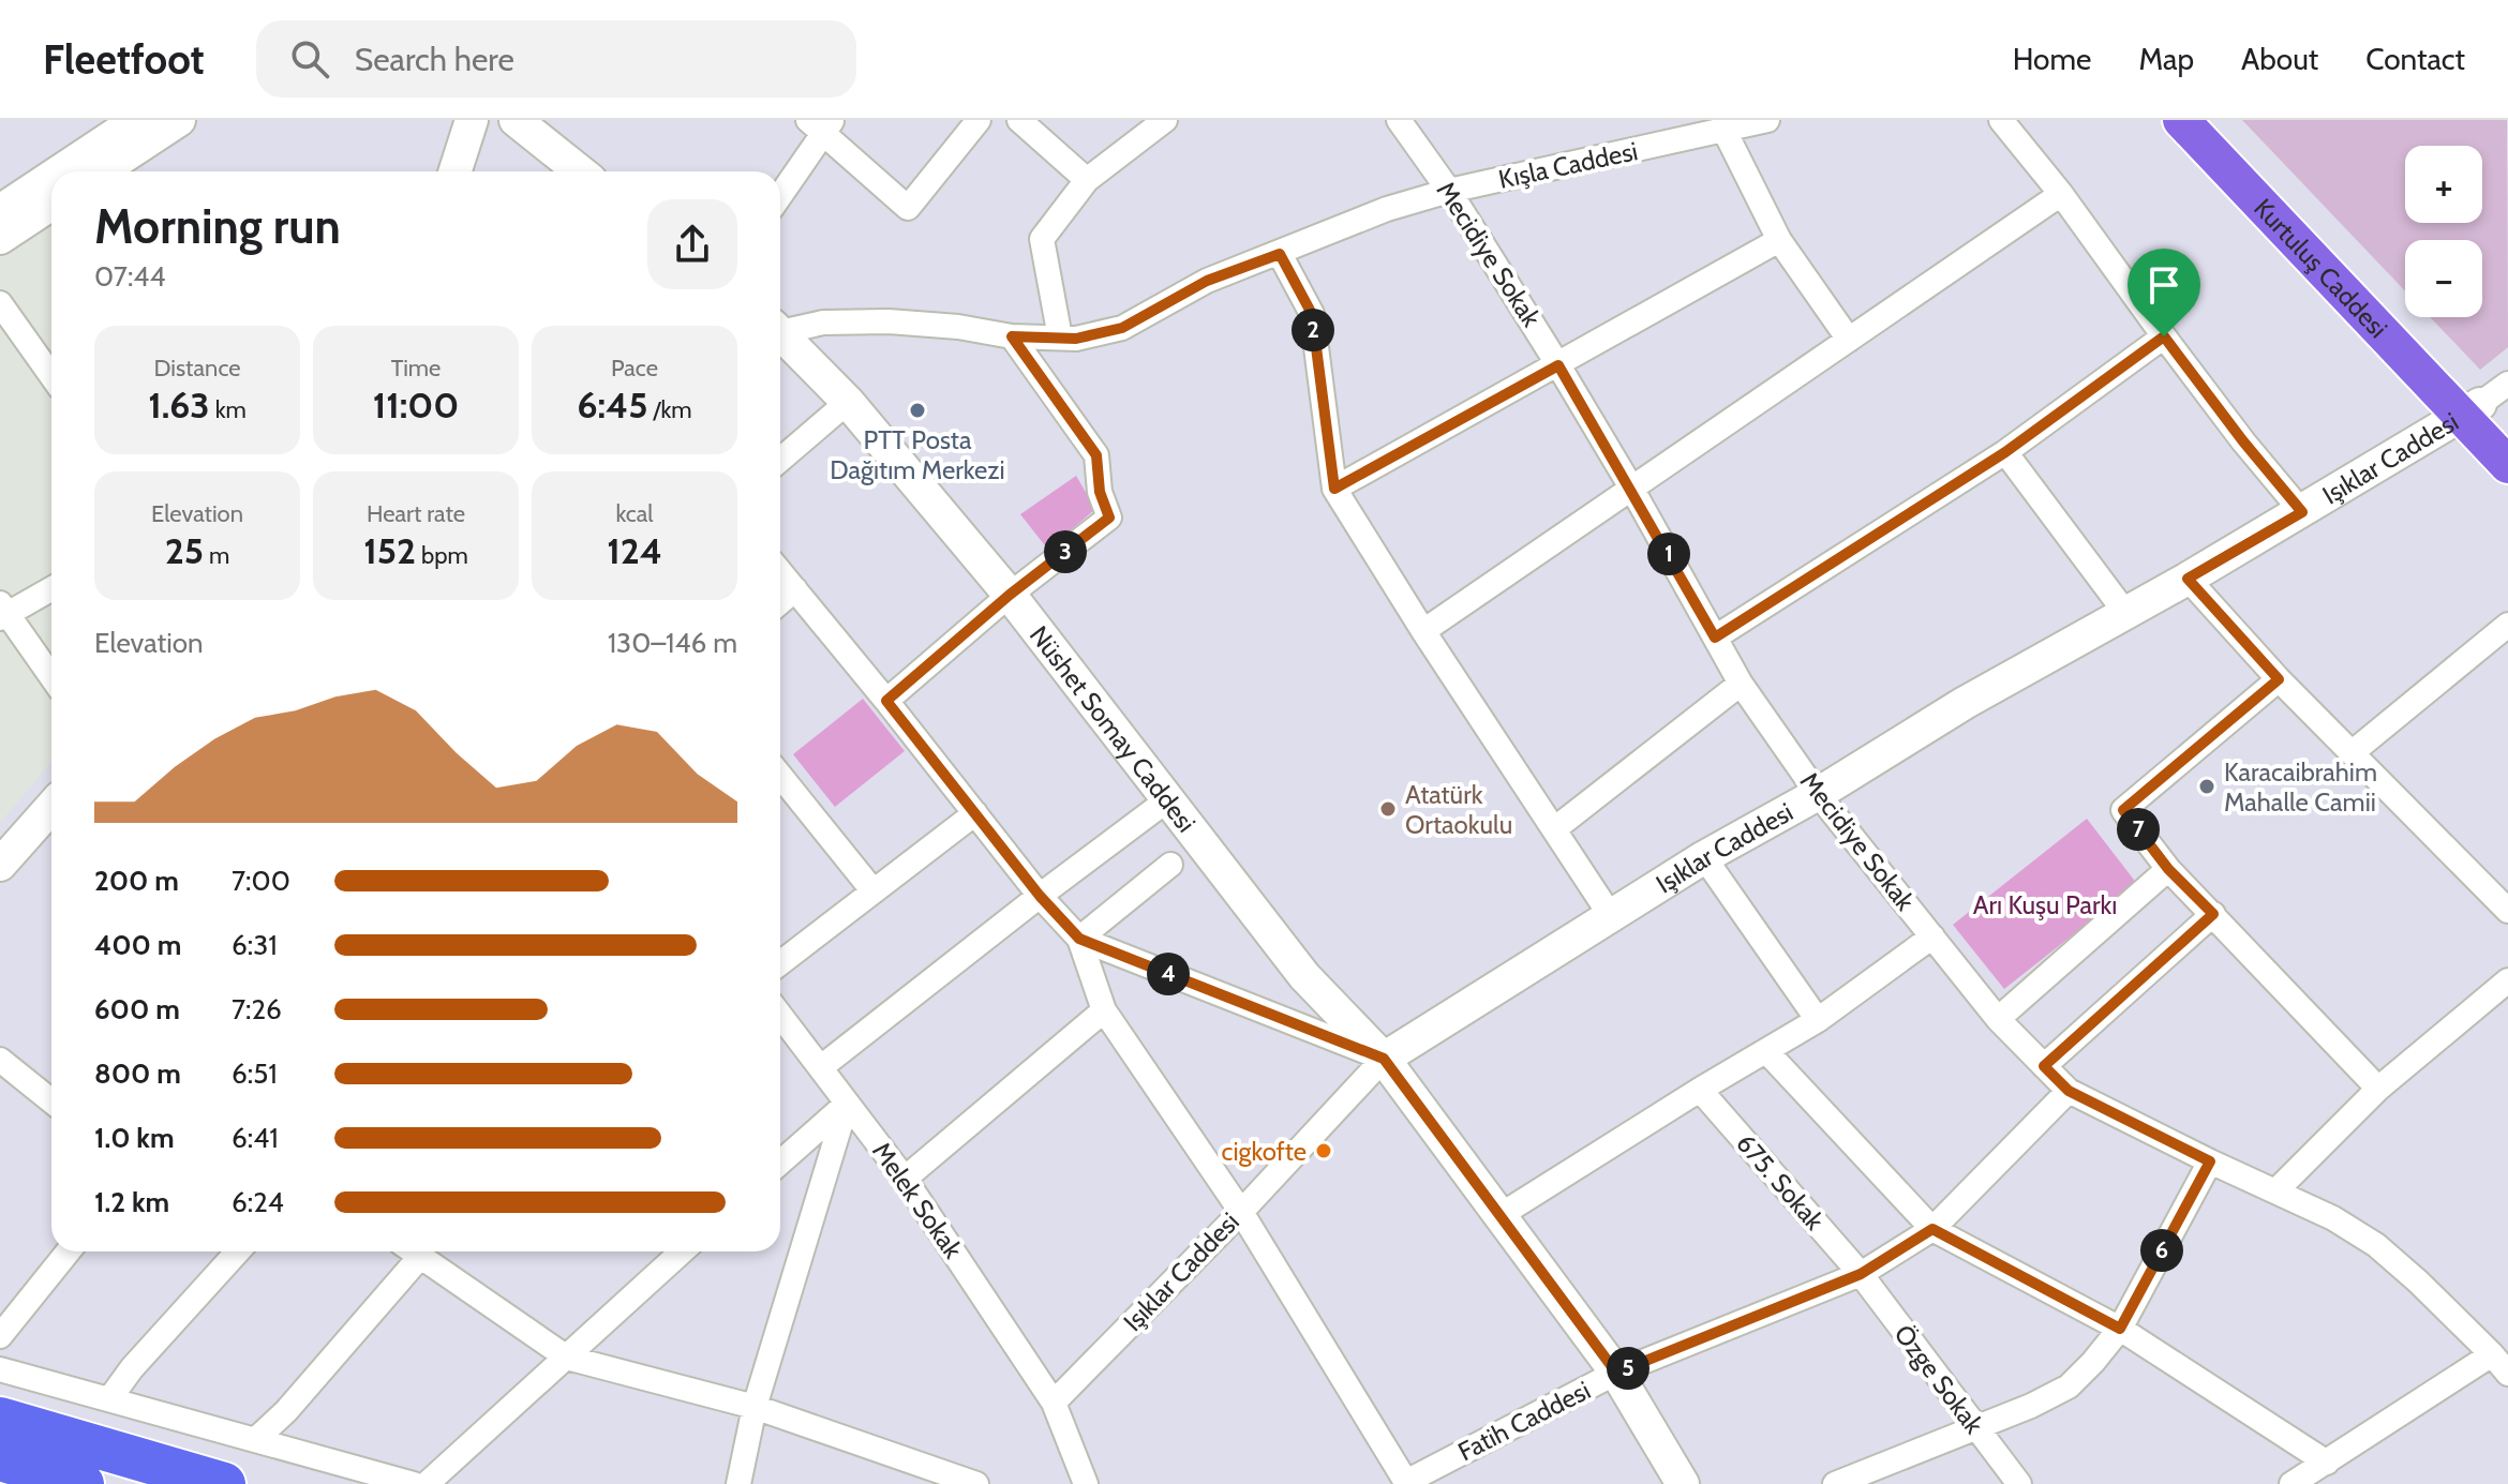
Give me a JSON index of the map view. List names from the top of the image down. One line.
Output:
{"streets":{"main road":["Kurtuluş Caddesi"],"street":["Kışla Caddesi","Mecidiye Sokak","Işıklar Caddesi","Nüshet Somay Caddesi","675. Sokak","Melek Sokak","Özge Sokak","Fatih Caddesi"]},"crossings":[["Kışla Caddesi","Mecidiye Sokak"],["Mecidiye Sokak","Işıklar Caddesi"],["Mecidiye Sokak","Fatih Caddesi"],["Kurtuluş Caddesi","Işıklar Caddesi"],["Işıklar Caddesi","Nüshet Somay Caddesi"],["Işıklar Caddesi","Melek Sokak"],["Nüshet Somay Caddesi","Fatih Caddesi"],["675. Sokak","Özge Sokak"],["675. Sokak","Fatih Caddesi"],["Özge Sokak","Fatih Caddesi"]],"parks":["Arı Kuşu Parkı"],"places":["PTT Posta Dağıtım Merkezi","Karacaibrahim Mahalle Camii","Atatürk Ortaokulu","cigkofte"],"page":{"header":"Fleetfoot","search":"Search here","nav":["Home","Map","About","Contact"],"map_buttons":["+","−"],"heading":["Morning run","07:44"],"pins":["2","3","1","7","4","6","5"],"stats":[["Distance","1.63 km"],["Time","11:00"],["Pace","6:45 /km"],["Elevation","25 m"],["Heart rate","152 bpm"],["kcal","124"]],"chart":["Elevation","130–146 m"],"list":[{"name":"200 m","note":"7:00"},{"name":"400 m","note":"6:31"},{"name":"600 m","note":"7:26"},{"name":"800 m","note":"6:51"},{"name":"1.0 km","note":"6:41"},{"name":"1.2 km","note":"6:24"}]}}
